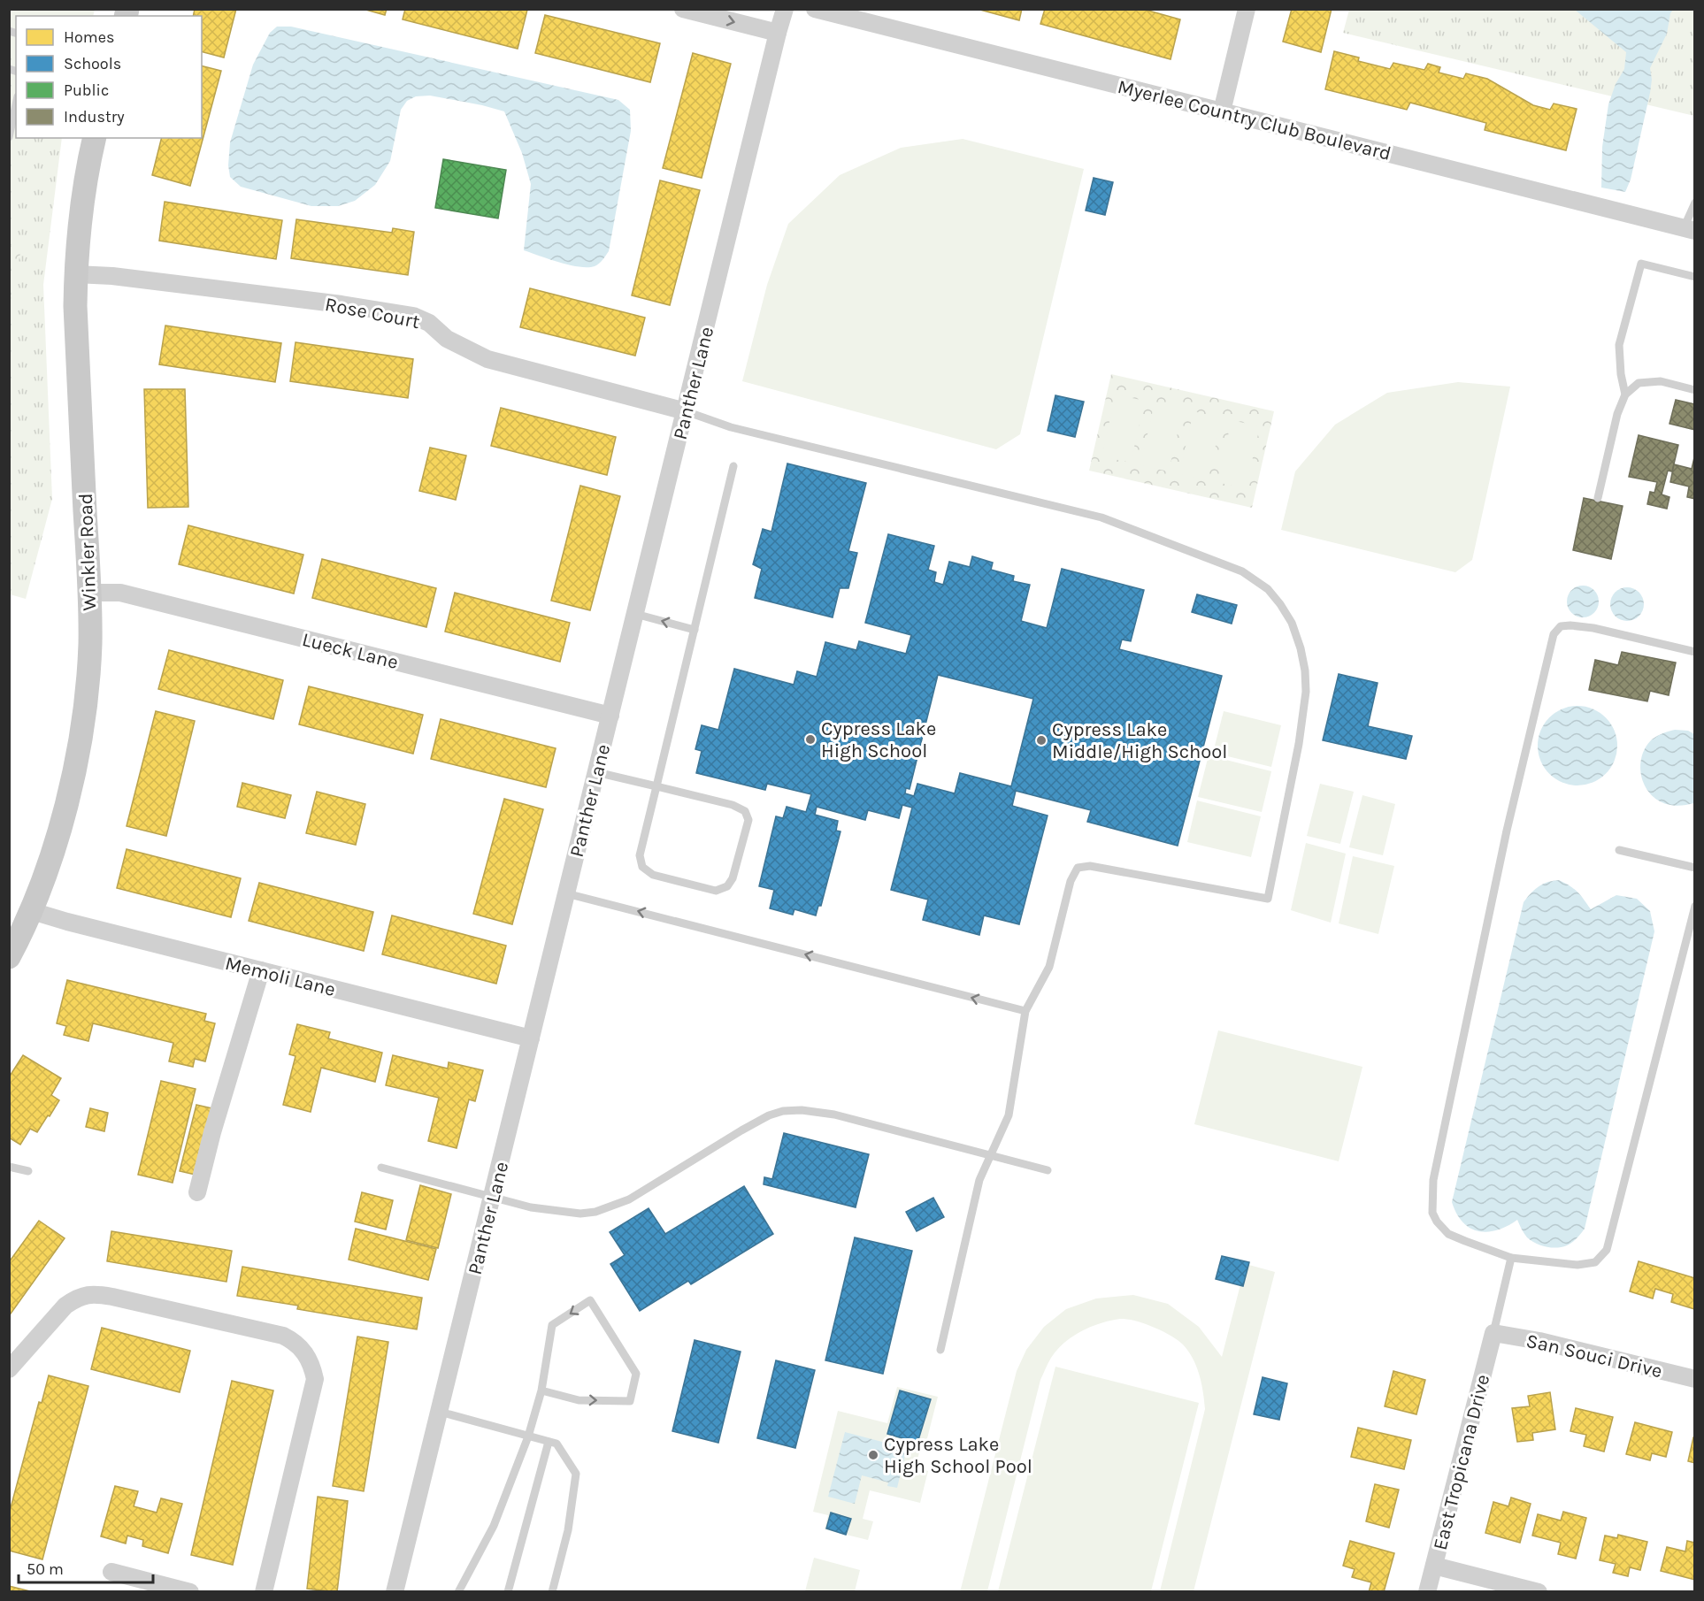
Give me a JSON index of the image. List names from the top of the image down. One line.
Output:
{"streets":{"street":["Myerlee Country Club Boulevard","Rose Court","Panther Lane","Winkler Road","Lueck Lane","Memoli Lane","San Souci Drive","East Tropicana Drive"]},"crossings":[["Rose Court","Panther Lane"],["Rose Court","Winkler Road"],["Panther Lane","Lueck Lane"],["Panther Lane","Memoli Lane"],["Winkler Road","Lueck Lane"],["Winkler Road","Memoli Lane"],["San Souci Drive","East Tropicana Drive"]],"places":["Cypress Lake High School","Cypress Lake Middle/High School","Cypress Lake High School Pool"],"legend":["Homes","Schools","Public","Industry"],"scale_bar":"50 m"}
